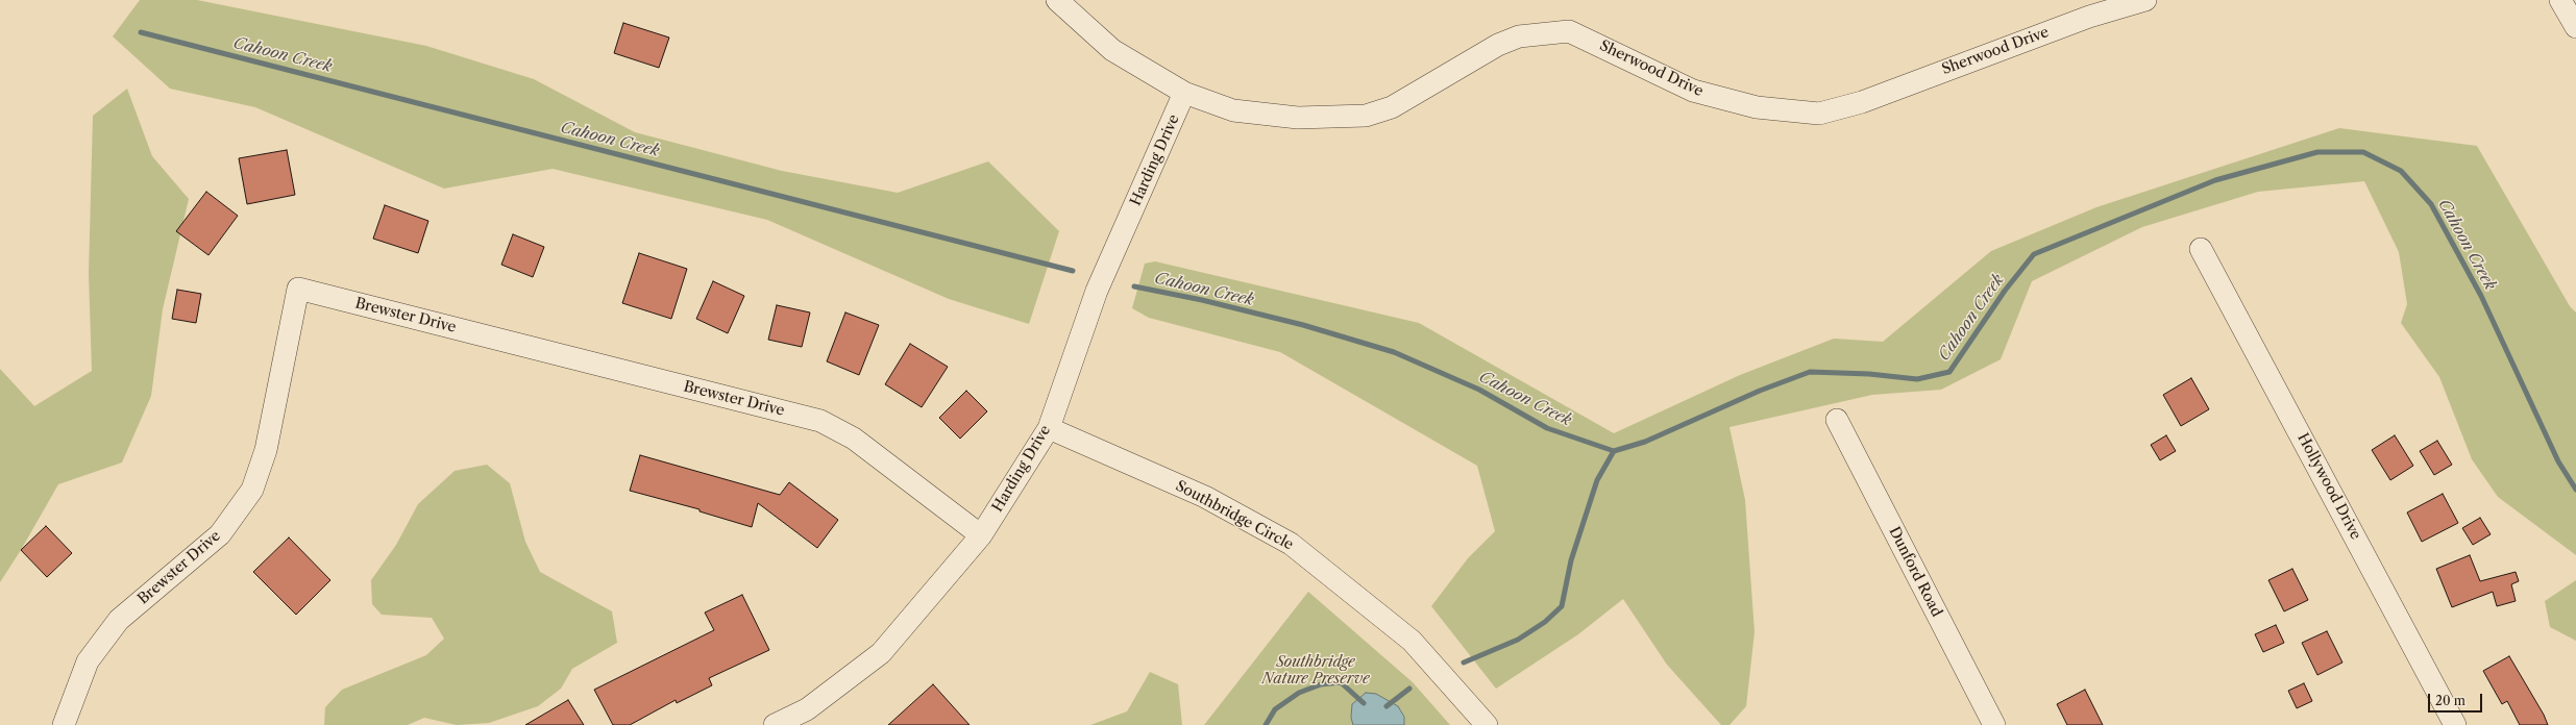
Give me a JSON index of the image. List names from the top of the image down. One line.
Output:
{"streets":{"street":["Sherwood Drive","Harding Drive","Brewster Drive","Hollywood Drive","Southbridge Circle","Dunford Road"]},"crossings":[["Sherwood Drive","Harding Drive"],["Harding Drive","Brewster Drive"],["Harding Drive","Southbridge Circle"]],"water":["Cahoon Creek"],"parks":["Southbridge Nature Preserve"],"scale_bar":"20 m"}
